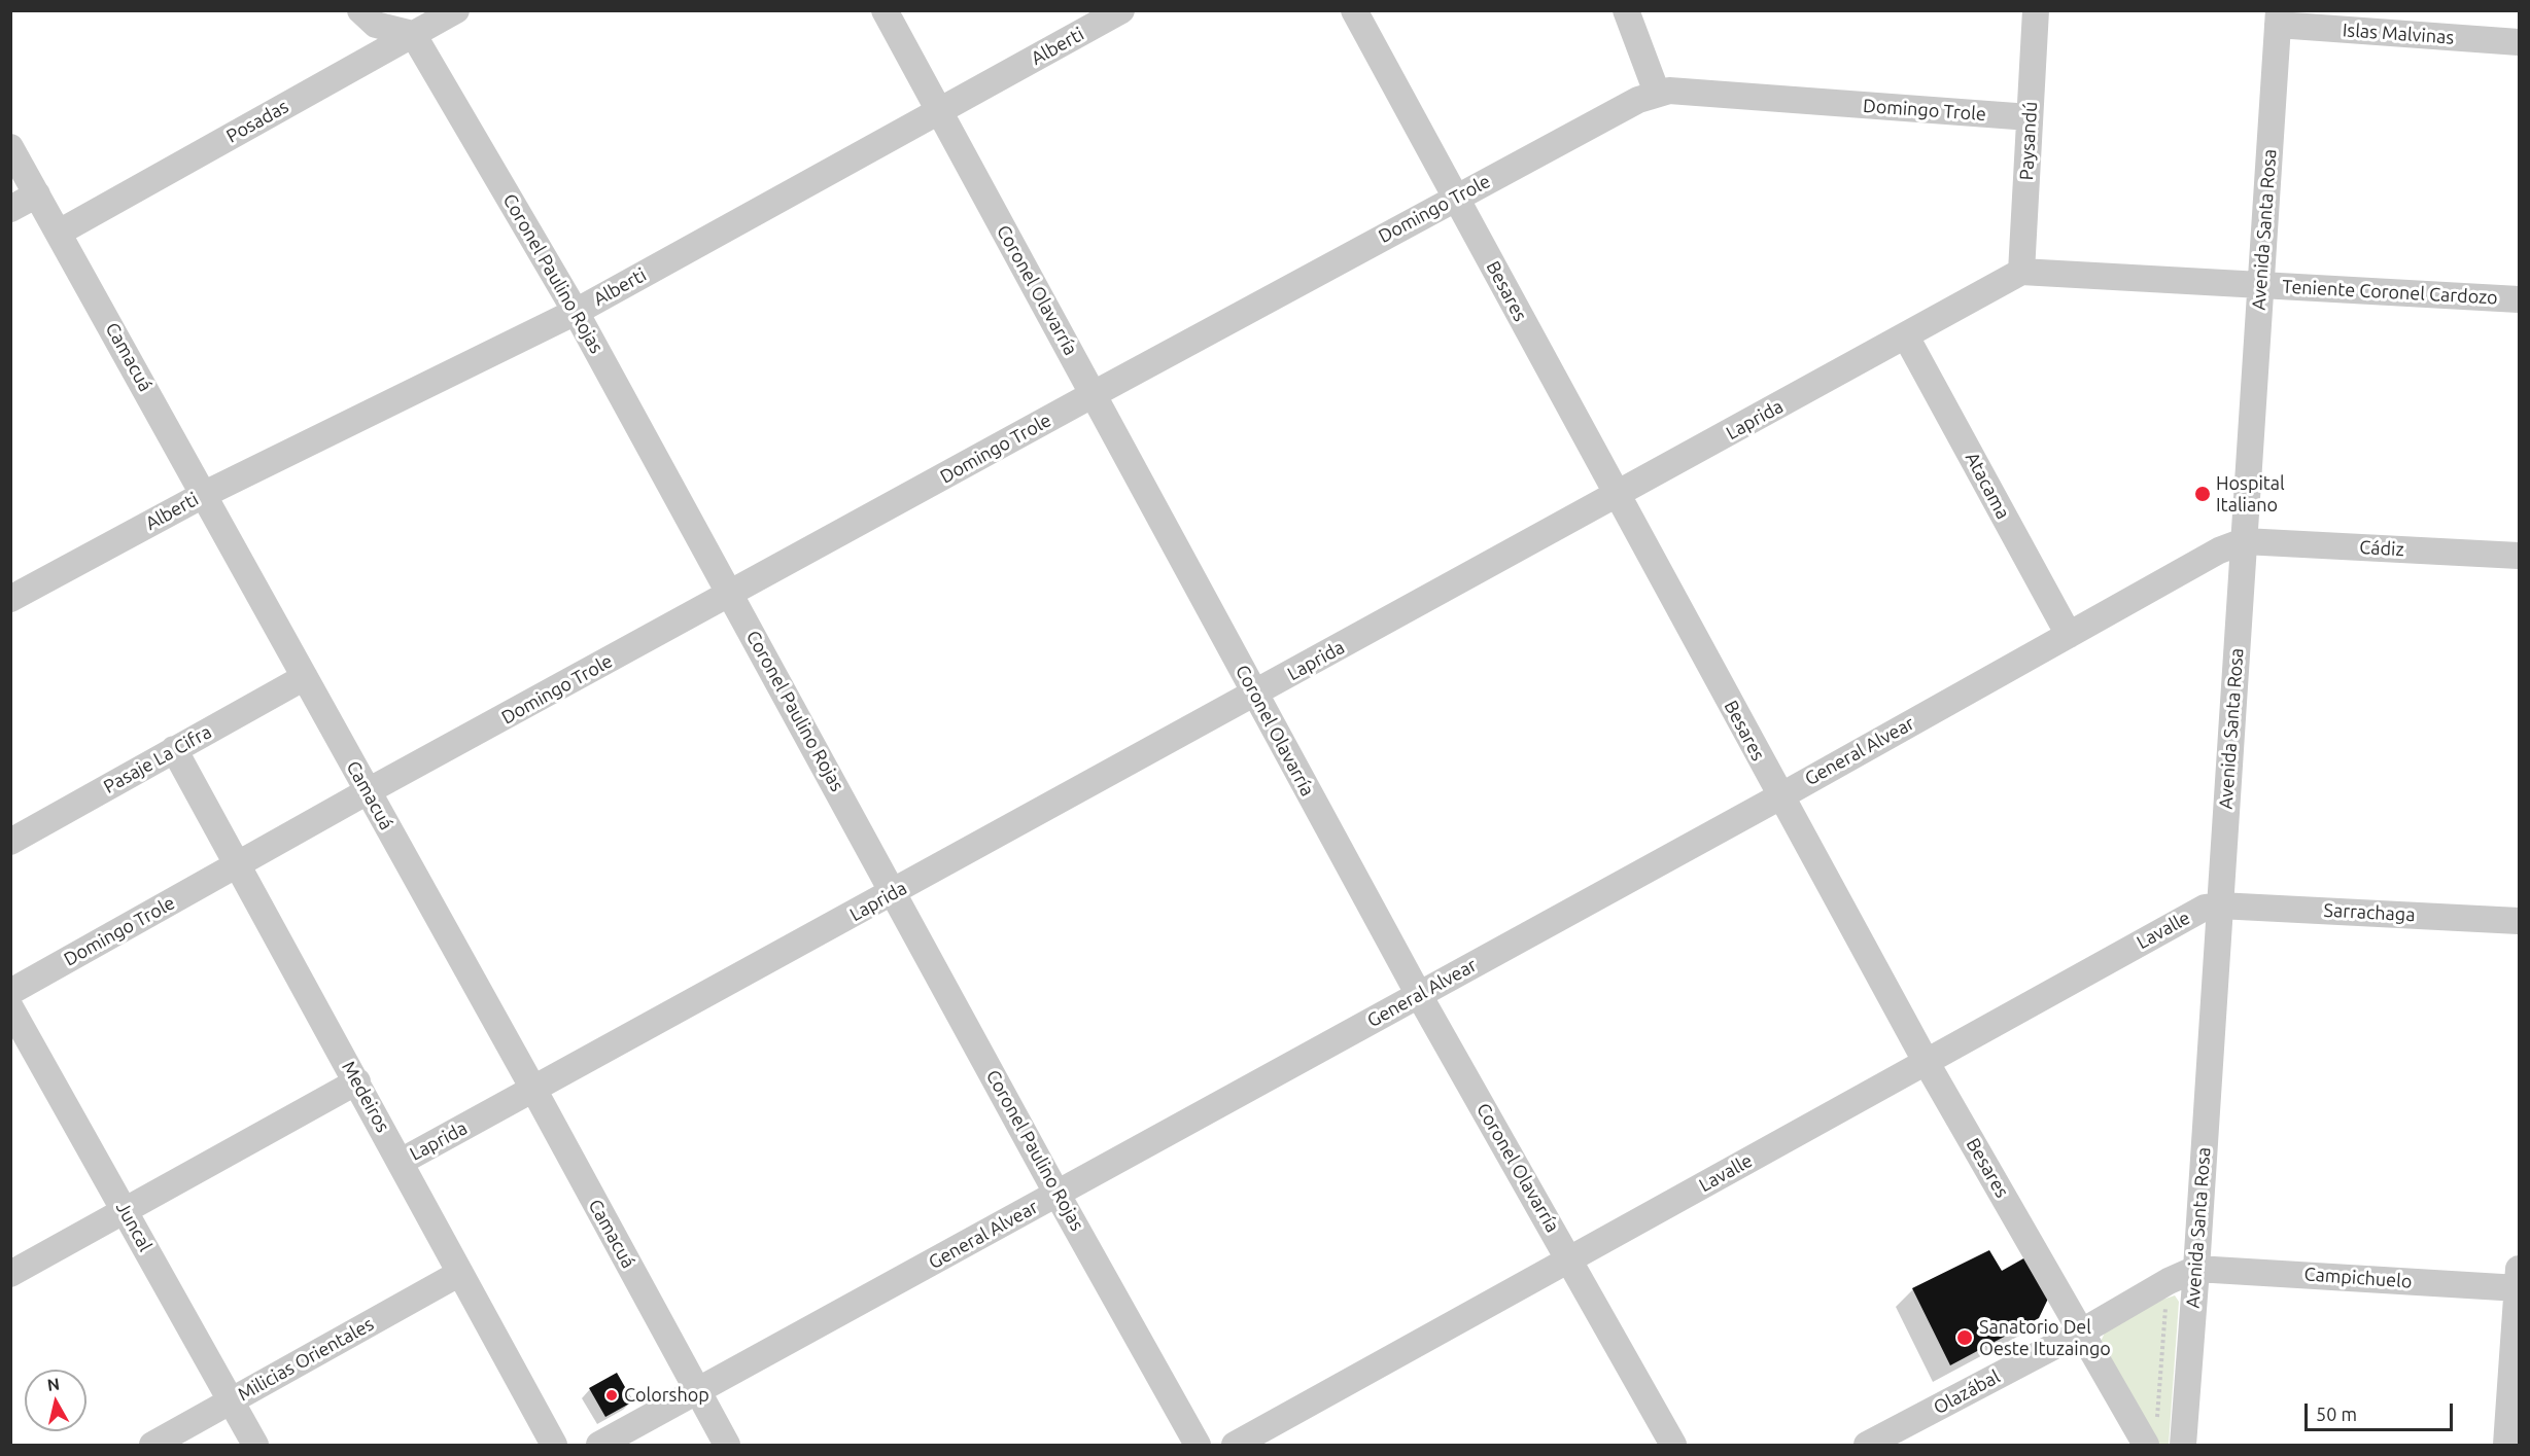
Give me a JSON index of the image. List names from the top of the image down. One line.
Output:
{"streets":{"street":["Islas Malvinas","Alberti","Domingo Trole","Posadas","Paysandú","Avenida Santa Rosa","Coronel Paulino Rojas","Coronel Olavarría","Besares","Teniente Coronel Cardozo","Camacuá","Laprida","Atacama","Cádiz","General Alvear","Pasaje La Cifra","Sarrachaga","Lavalle","Medeiros","Juncal","Campichuelo","Milicias Orientales","Olazábal"]},"crossings":[["Islas Malvinas","Avenida Santa Rosa"],["Alberti","Coronel Paulino Rojas"],["Alberti","Coronel Olavarría"],["Alberti","Camacuá"],["Domingo Trole","Paysandú"],["Domingo Trole","Coronel Paulino Rojas"],["Domingo Trole","Coronel Olavarría"],["Domingo Trole","Besares"],["Domingo Trole","Camacuá"],["Domingo Trole","Medeiros"],["Posadas","Coronel Paulino Rojas"],["Posadas","Camacuá"],["Paysandú","Laprida"],["Avenida Santa Rosa","Teniente Coronel Cardozo"],["Avenida Santa Rosa","Cádiz"],["Avenida Santa Rosa","General Alvear"],["Avenida Santa Rosa","Sarrachaga"],["Avenida Santa Rosa","Lavalle"],["Avenida Santa Rosa","Campichuelo"],["Avenida Santa Rosa","Olazábal"],["Coronel Paulino Rojas","Laprida"],["Coronel Paulino Rojas","General Alvear"],["Coronel Olavarría","Laprida"],["Coronel Olavarría","General Alvear"],["Coronel Olavarría","Lavalle"],["Besares","Laprida"],["Besares","General Alvear"],["Besares","Lavalle"],["Besares","Olazábal"],["Camacuá","Laprida"],["Camacuá","General Alvear"],["Camacuá","Pasaje La Cifra"],["Laprida","Atacama"],["Laprida","Medeiros"],["Atacama","General Alvear"],["Cádiz","General Alvear"],["Pasaje La Cifra","Medeiros"],["Sarrachaga","Lavalle"],["Medeiros","Milicias Orientales"],["Juncal","Milicias Orientales"],["Campichuelo","Olazábal"]],"places":["Hospital Italiano","Sanatorio Del Oeste Ituzaingo","Colorshop"],"scale_bar":"50 m","north":"top"}
